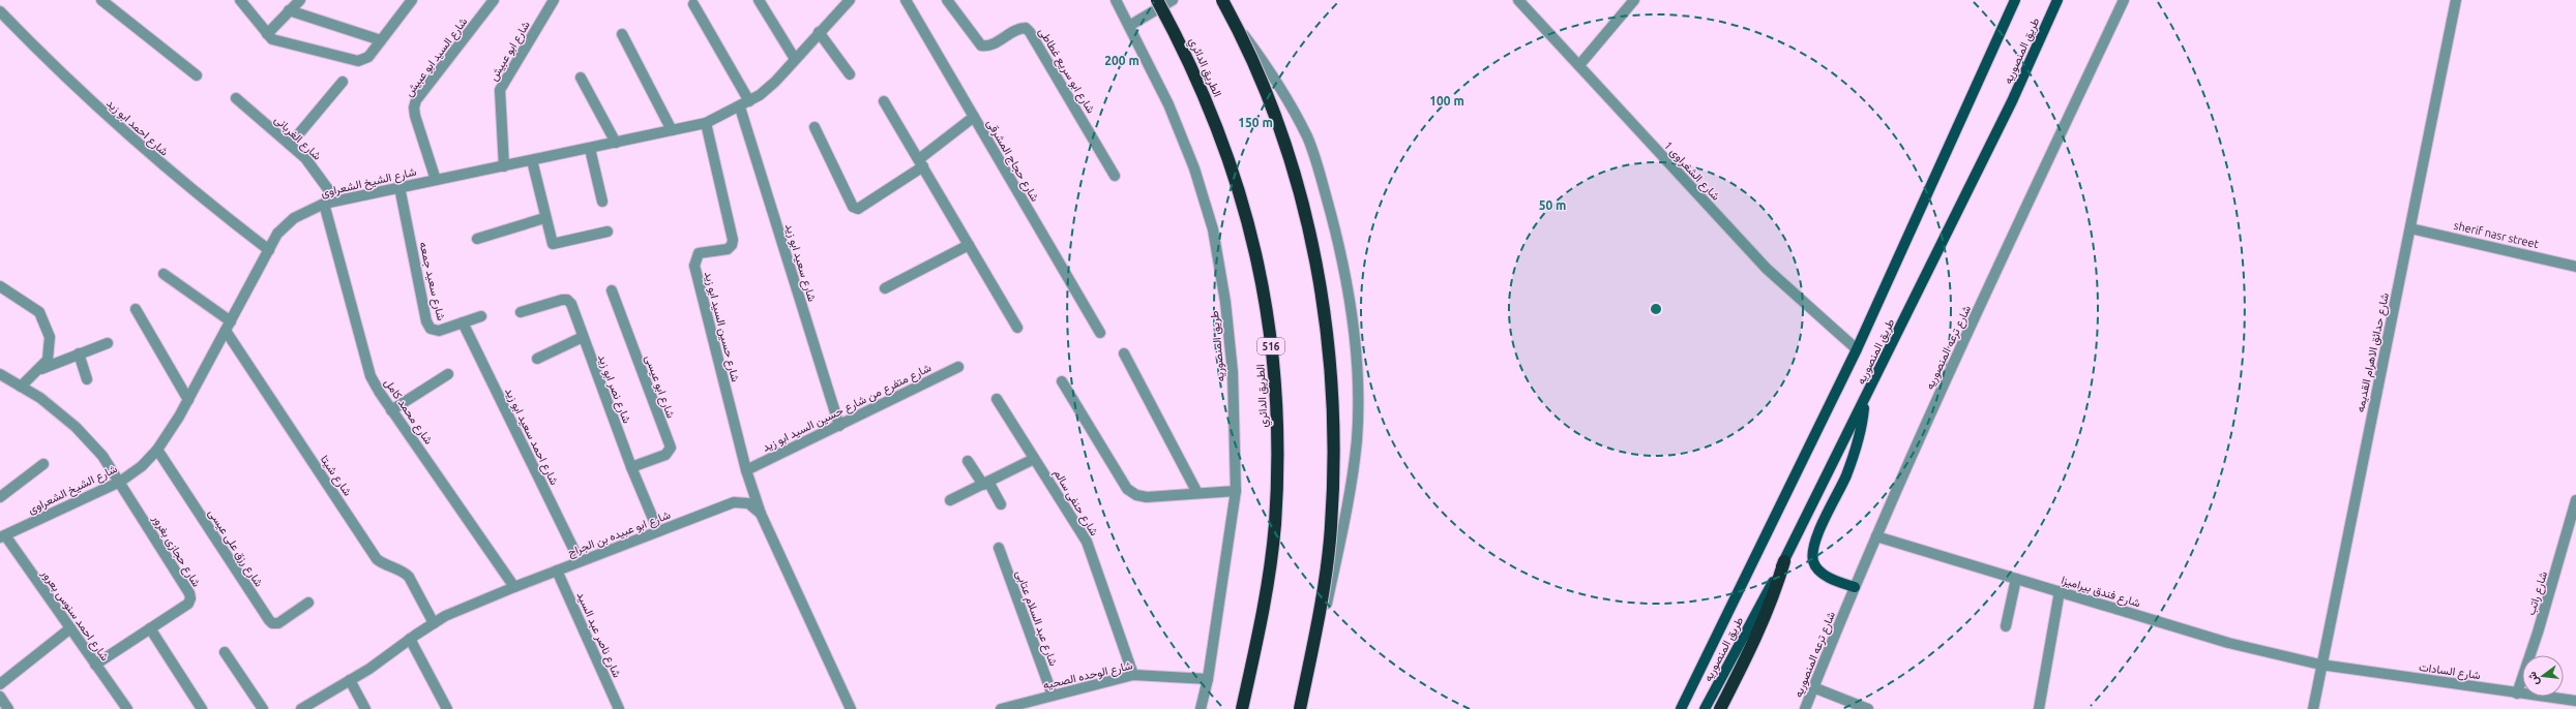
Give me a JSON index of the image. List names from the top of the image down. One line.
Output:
{"streets":{"highway":["الطريق الدائري","516"],"main road":["طريق المنصوريه"],"street":["شارع ابو عبيش","شارع السيد ابو عبيش","شارع ابو سريع غطاطى","شارع احمد ابو زيد","شارع الغربانى","شارع حجاج المشرقى","شارع الشعراوى 1","شارع الشيخ الشعراوى","sherif nasr street","شارع سعيد ابو زيد","شارع سعيد جمعه","شارع حسين السيد ابو زيد","شارع ترعه المنصوريه","شارع حدائق الاهرام القديمه","شارع ابو عيسى","شارع نصر ابو زيد","شارع متفرع من شارع حسين السيد ابو زيد","شارع محمد كامل","شارع احمد سعيد ابو زيد","شارع شيتا","شارع حنفى سالم","شارع ابو عبيده بن الجراح","شارع رزق على عيسى","شارع حجازى بغرور","شارع فندق بيراميزا","شارع راتب","شارع احمد سنوس بعرور","شارع عبد السلام عتابى","شارع ناصر عبد السيد","شارع السادات","شارع الوحده الصحيه"]},"crossings":[["شارع ابو عبيش","شارع الشيخ الشعراوى"],["طريق المنصوريه","شارع الشعراوى 1"],["طريق المنصوريه","شارع الوحده الصحيه"],["شارع السيد ابو عبيش","شارع الشيخ الشعراوى"],["شارع احمد ابو زيد","شارع الشيخ الشعراوى"],["شارع الغربانى","شارع الشيخ الشعراوى"],["شارع الشيخ الشعراوى","شارع سعيد ابو زيد"],["شارع الشيخ الشعراوى","شارع سعيد جمعه"],["شارع الشيخ الشعراوى","شارع حسين السيد ابو زيد"],["شارع الشيخ الشعراوى","شارع محمد كامل"],["شارع الشيخ الشعراوى","شارع شيتا"],["شارع الشيخ الشعراوى","شارع رزق على عيسى"],["شارع الشيخ الشعراوى","شارع حجازى بغرور"],["شارع الشيخ الشعراوى","شارع احمد سنوس بعرور"],["sherif nasr street","شارع حدائق الاهرام القديمه"],["شارع سعيد ابو زيد","شارع متفرع من شارع حسين السيد ابو زيد"],["شارع سعيد جمعه","شارع احمد سعيد ابو زيد"],["شارع حسين السيد ابو زيد","شارع متفرع من شارع حسين السيد ابو زيد"],["شارع حسين السيد ابو زيد","شارع ابو عبيده بن الجراح"],["شارع ترعه المنصوريه","شارع فندق بيراميزا"],["شارع حدائق الاهرام القديمه","شارع فندق بيراميزا"],["شارع حدائق الاهرام القديمه","شارع السادات"],["شارع ابو عيسى","شارع نصر ابو زيد"],["شارع نصر ابو زيد","شارع ابو عبيده بن الجراح"],["شارع محمد كامل","شارع ابو عبيده بن الجراح"],["شارع احمد سعيد ابو زيد","شارع ابو عبيده بن الجراح"],["شارع شيتا","شارع ابو عبيده بن الجراح"],["شارع حنفى سالم","شارع الوحده الصحيه"],["شارع ابو عبيده بن الجراح","شارع ناصر عبد السيد"],["شارع حجازى بغرور","شارع احمد سنوس بعرور"],["شارع فندق بيراميزا","شارع السادات"],["شارع راتب","شارع السادات"],["شارع عبد السلام عتابى","شارع الوحده الصحيه"]],"north":"left","rings":["200 m","100 m","150 m","50 m"]}
